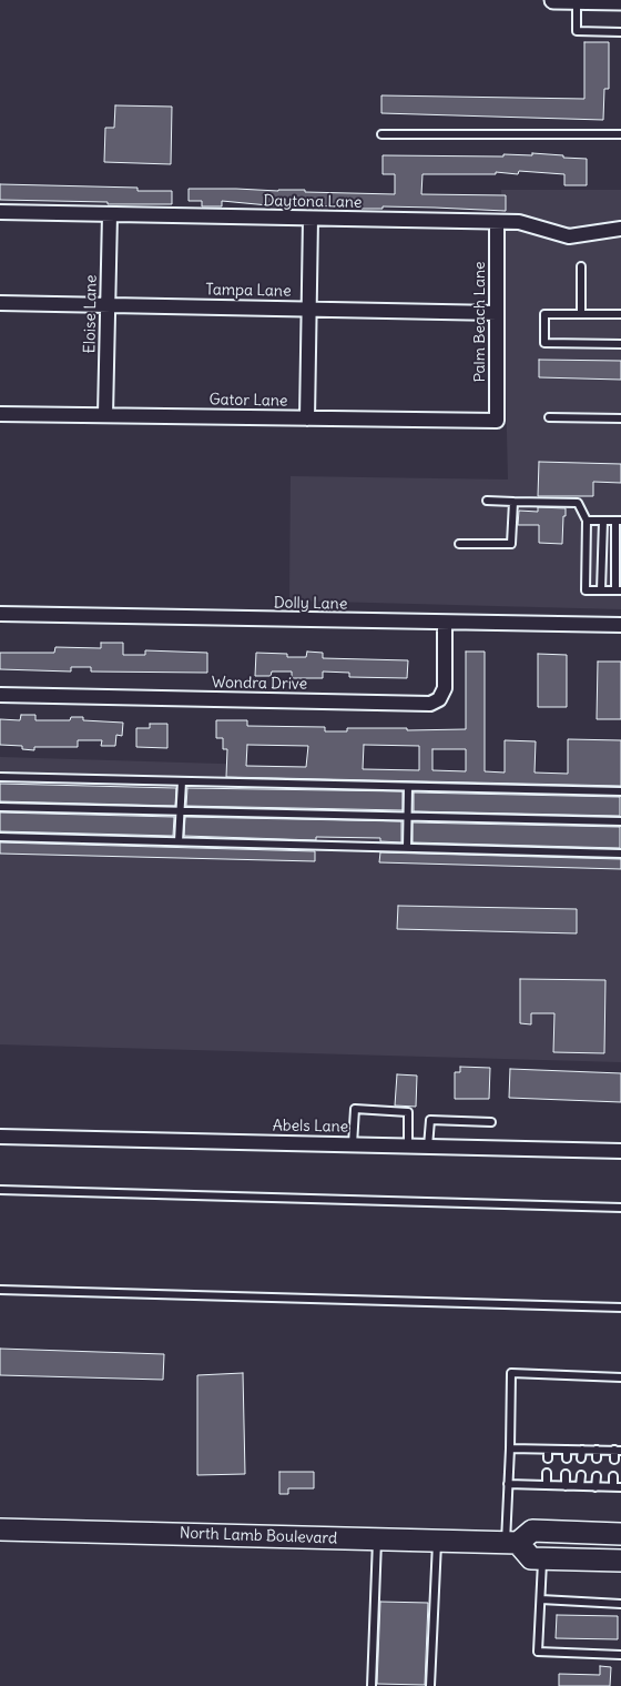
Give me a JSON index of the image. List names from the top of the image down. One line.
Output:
{"streets":{"main road":["North Lamb Boulevard"],"street":["Daytona Lane","Tampa Lane","Eloise Lane","Palm Beach Lane","Gator Lane","Dolly Lane","Wondra Drive","Abels Lane"]},"crossings":[["Daytona Lane","Eloise Lane"],["Daytona Lane","Palm Beach Lane"],["Tampa Lane","Eloise Lane"],["Tampa Lane","Palm Beach Lane"],["Eloise Lane","Gator Lane"],["Palm Beach Lane","Gator Lane"],["Dolly Lane","Wondra Drive"]]}
